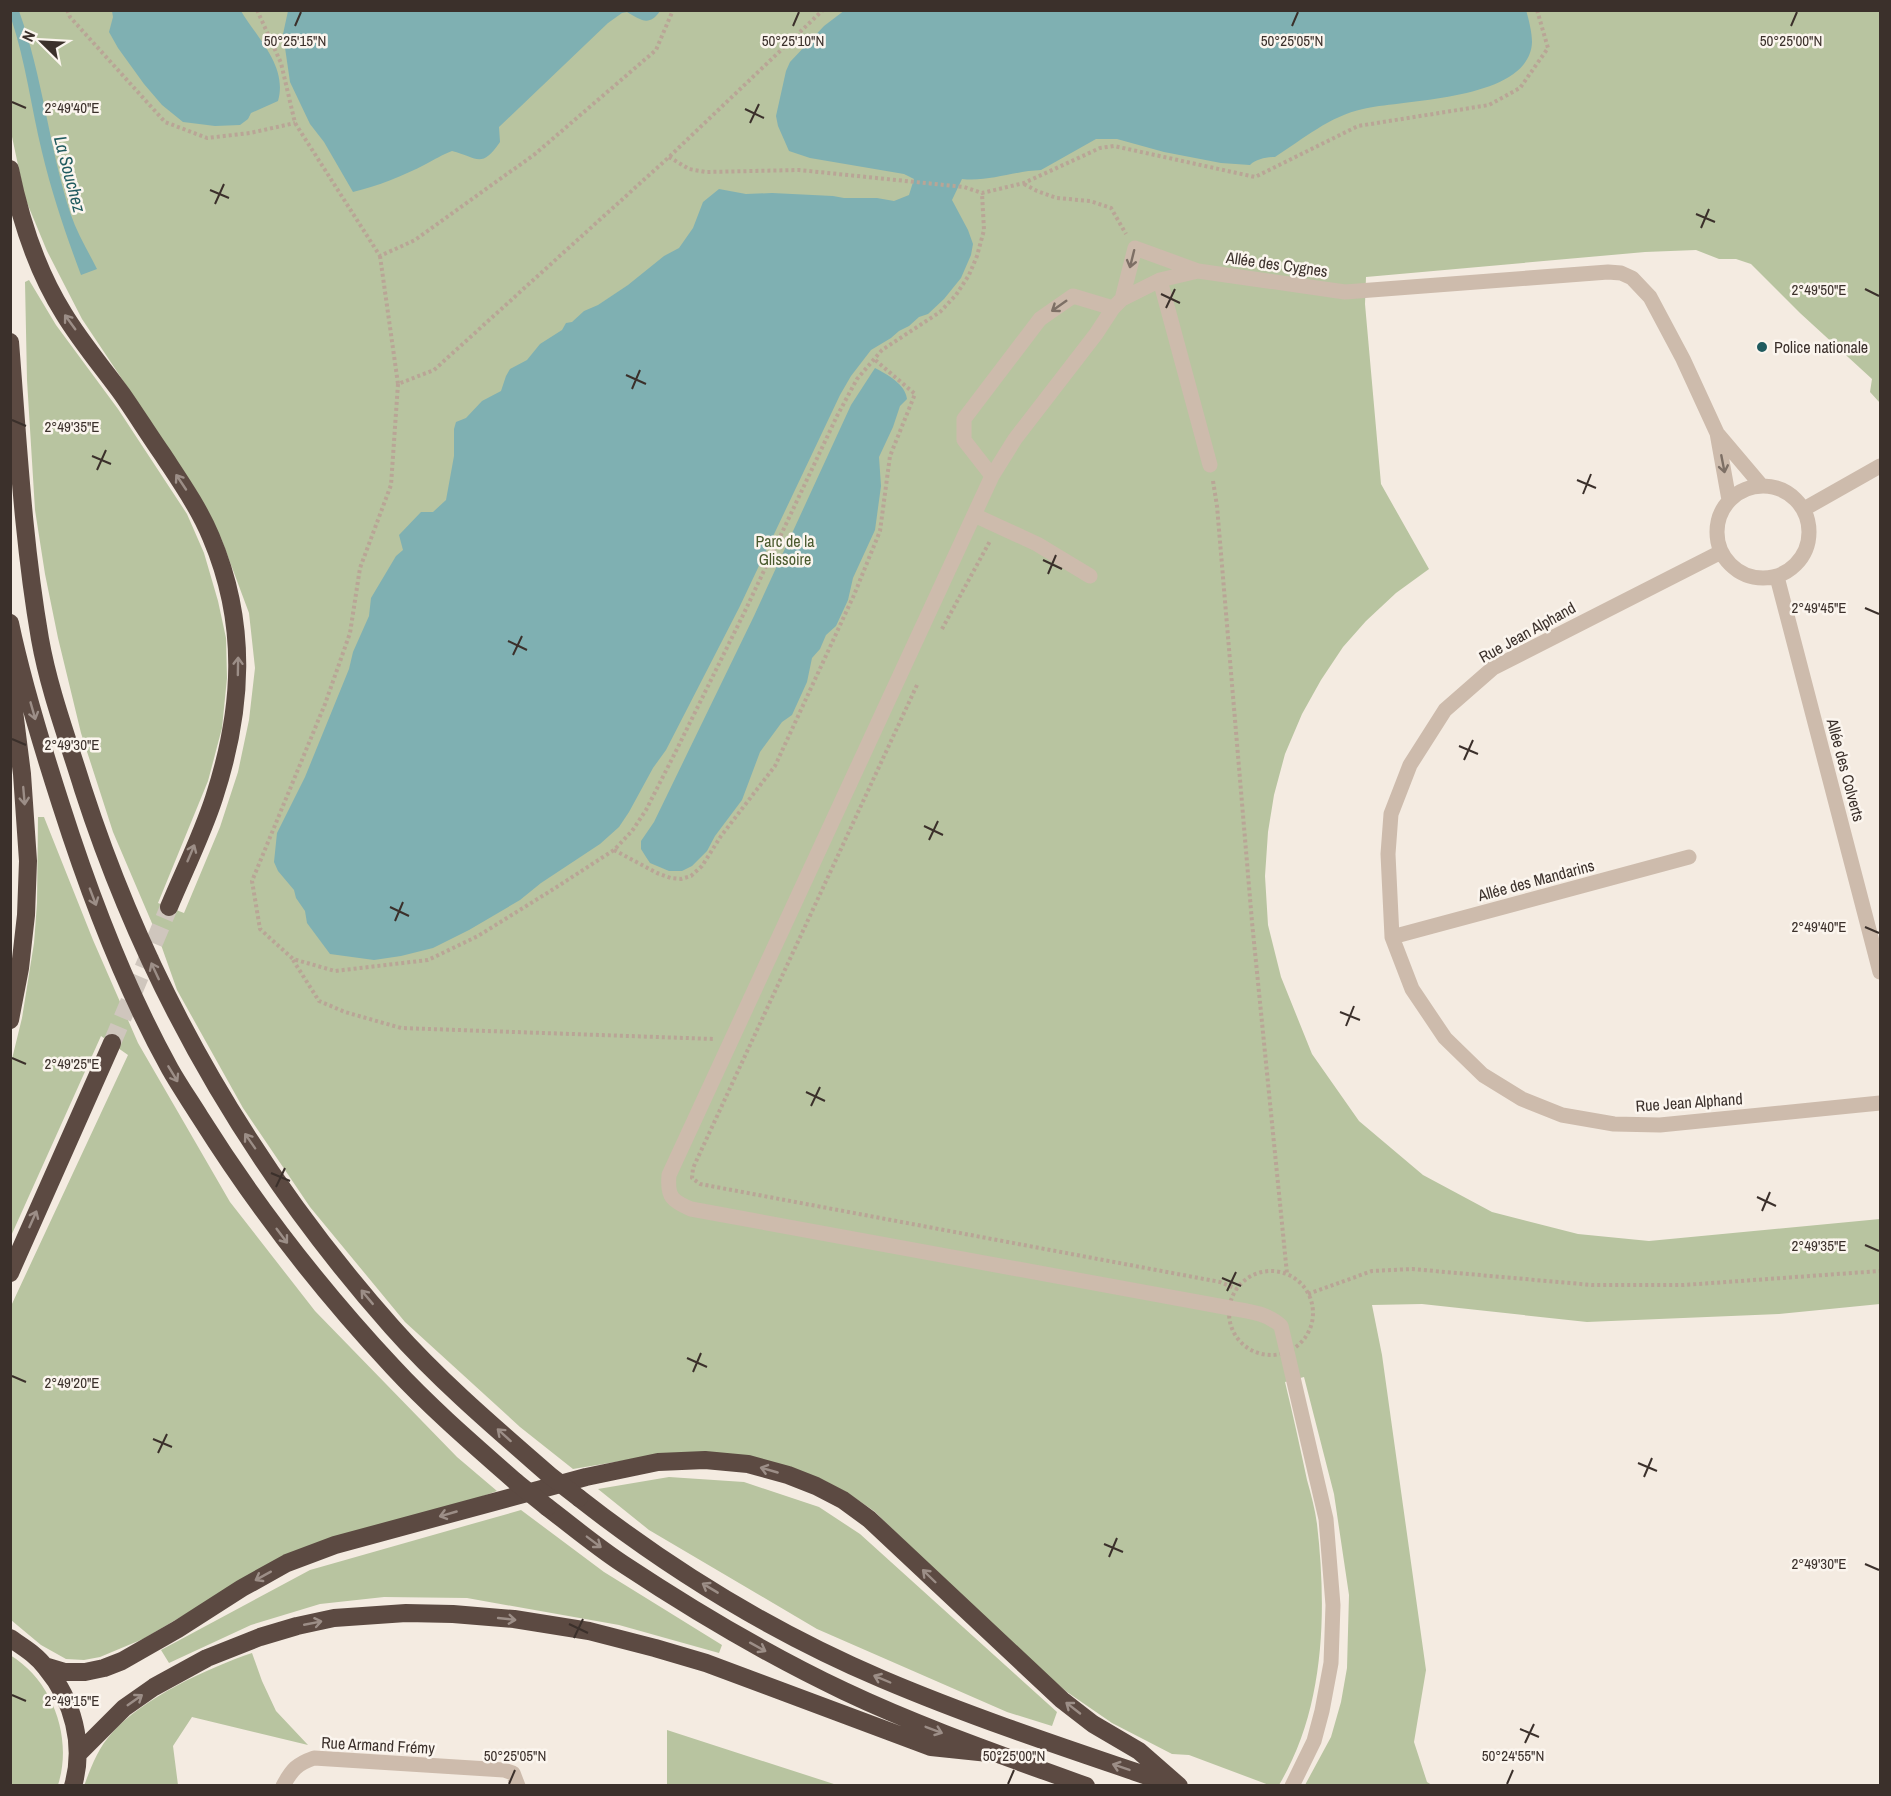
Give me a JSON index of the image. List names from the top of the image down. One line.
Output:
{"streets":{"street":["Allée des Cygnes","Rue Jean Alphand","Allée des Colverts","Allée des Mandarins","Rue Armand Frémy"]},"crossings":[["Allée des Cygnes","Rue Jean Alphand"],["Allée des Cygnes","Allée des Colverts"],["Rue Jean Alphand","Allée des Colverts"],["Rue Jean Alphand","Allée des Mandarins"]],"water":["La Souchez"],"parks":["Parc de la Glissoire"],"places":["Police nationale"],"north":"top left","coordinates":["50°25'15\"N","50°25'05\"N","50°25'00\"N","50°25'10\"N","2°49'40\"E","2°49'50\"E","2°49'35\"E","2°49'45\"E","2°49'30\"E","2°49'25\"E","2°49'20\"E","2°49'15\"E","50°24'55\"N"]}
